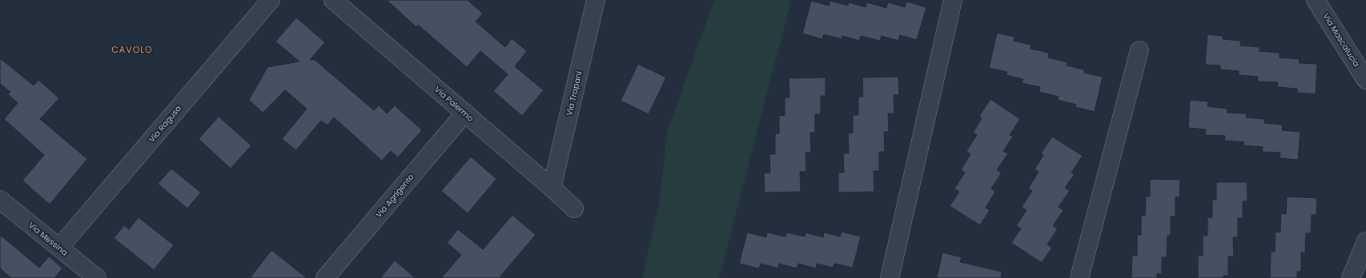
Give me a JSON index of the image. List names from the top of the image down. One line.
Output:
{"streets":{"street":["Via Mascalucia","Via Trapani","Via Palermo","Via Ragusa","Via Agrigento","Via Messina"]},"crossings":[["Via Trapani","Via Palermo"],["Via Palermo","Via Agrigento"],["Via Ragusa","Via Messina"]],"districts":["CAVOLO"]}
